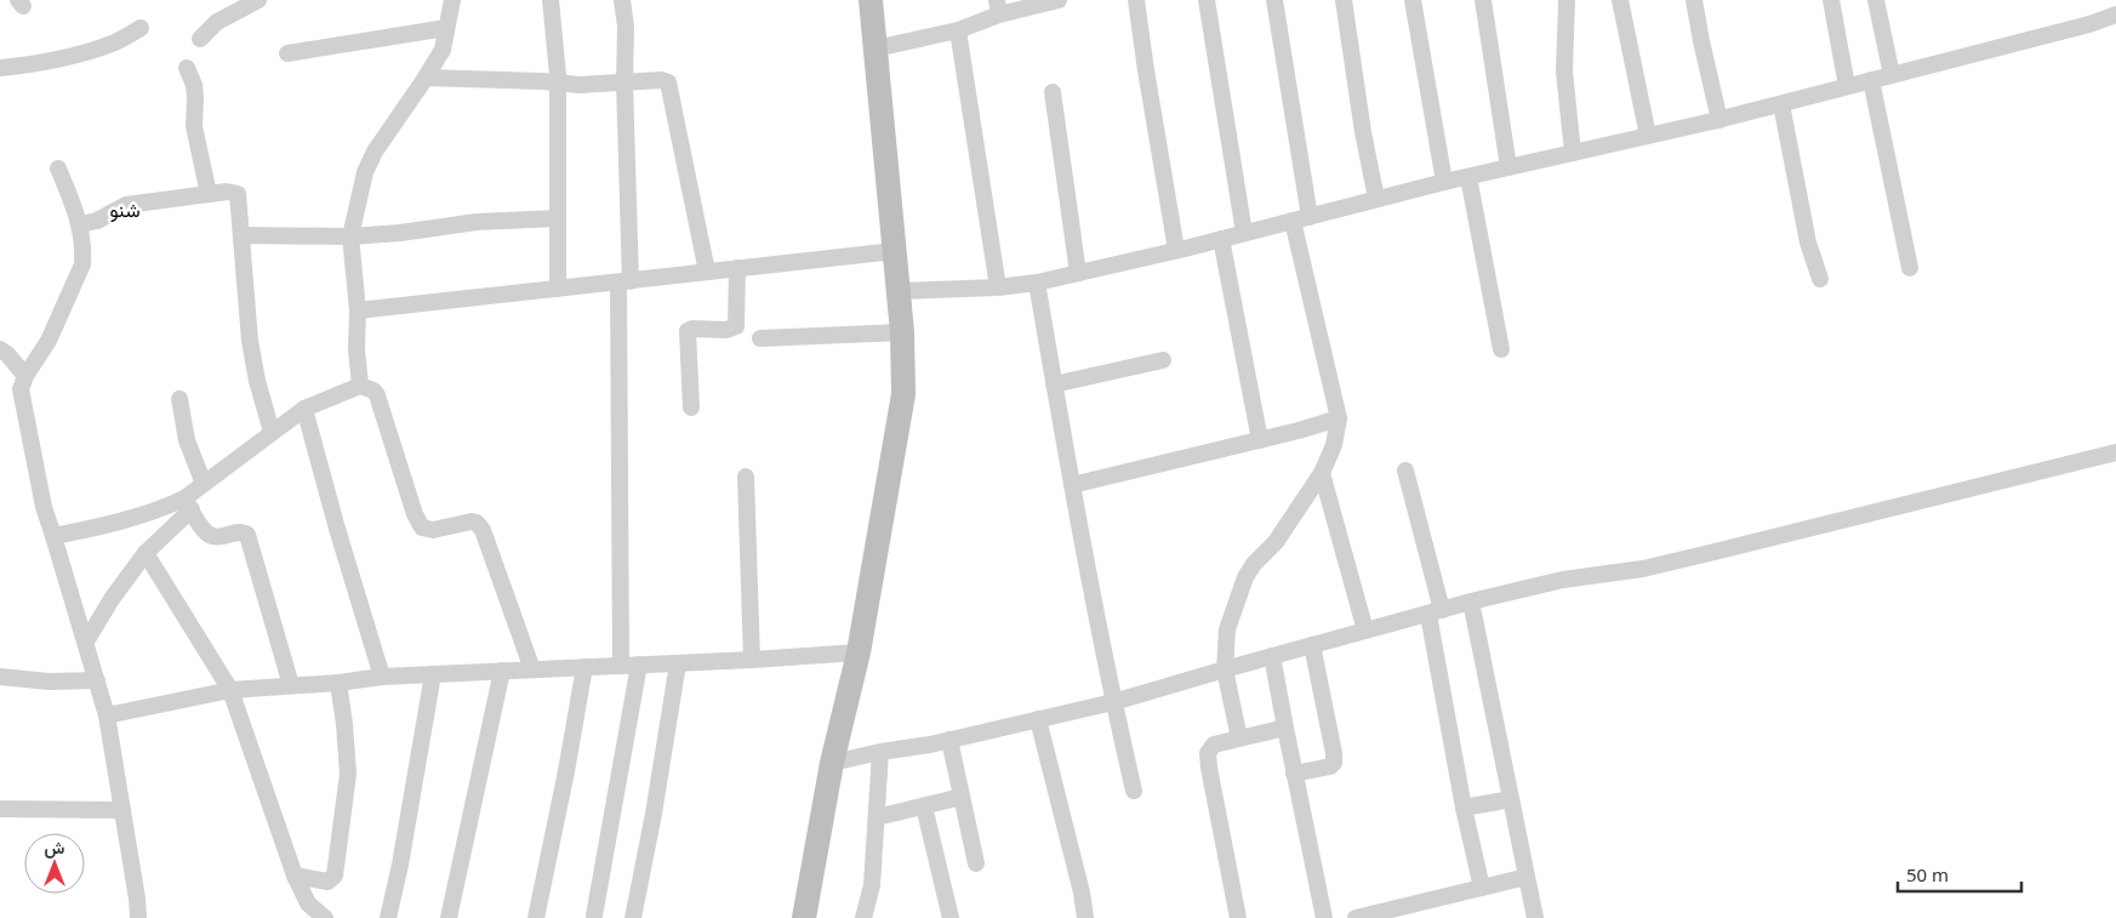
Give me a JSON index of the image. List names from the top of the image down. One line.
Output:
{"districts":["شنو"],"scale_bar":"50 m","north":"top"}
